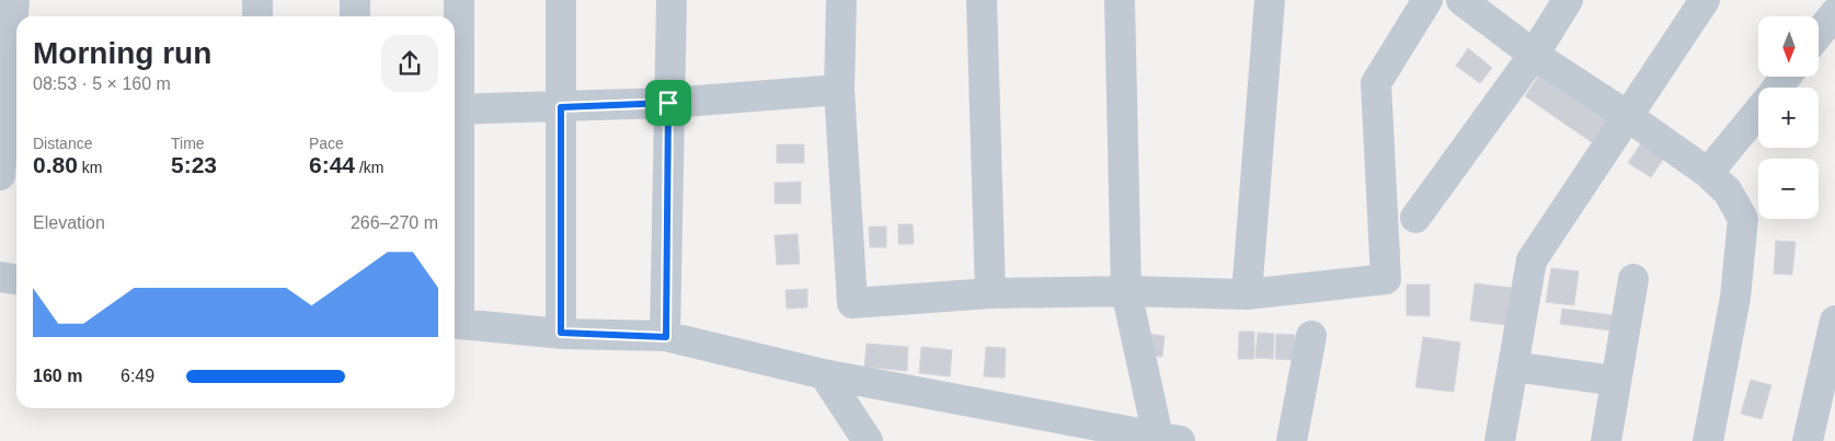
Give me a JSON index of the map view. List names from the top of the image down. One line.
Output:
{"north":"bottom","page":{"map_buttons":["+","−"],"heading":["Morning run","08:53 · 5 × 160 m"],"stats":[["Distance","0.80 km"],["Time","5:23"],["Pace","6:44 /km"]],"chart":["Elevation","266–270 m"],"list":[{"name":"160 m","note":"6:49"}]}}
